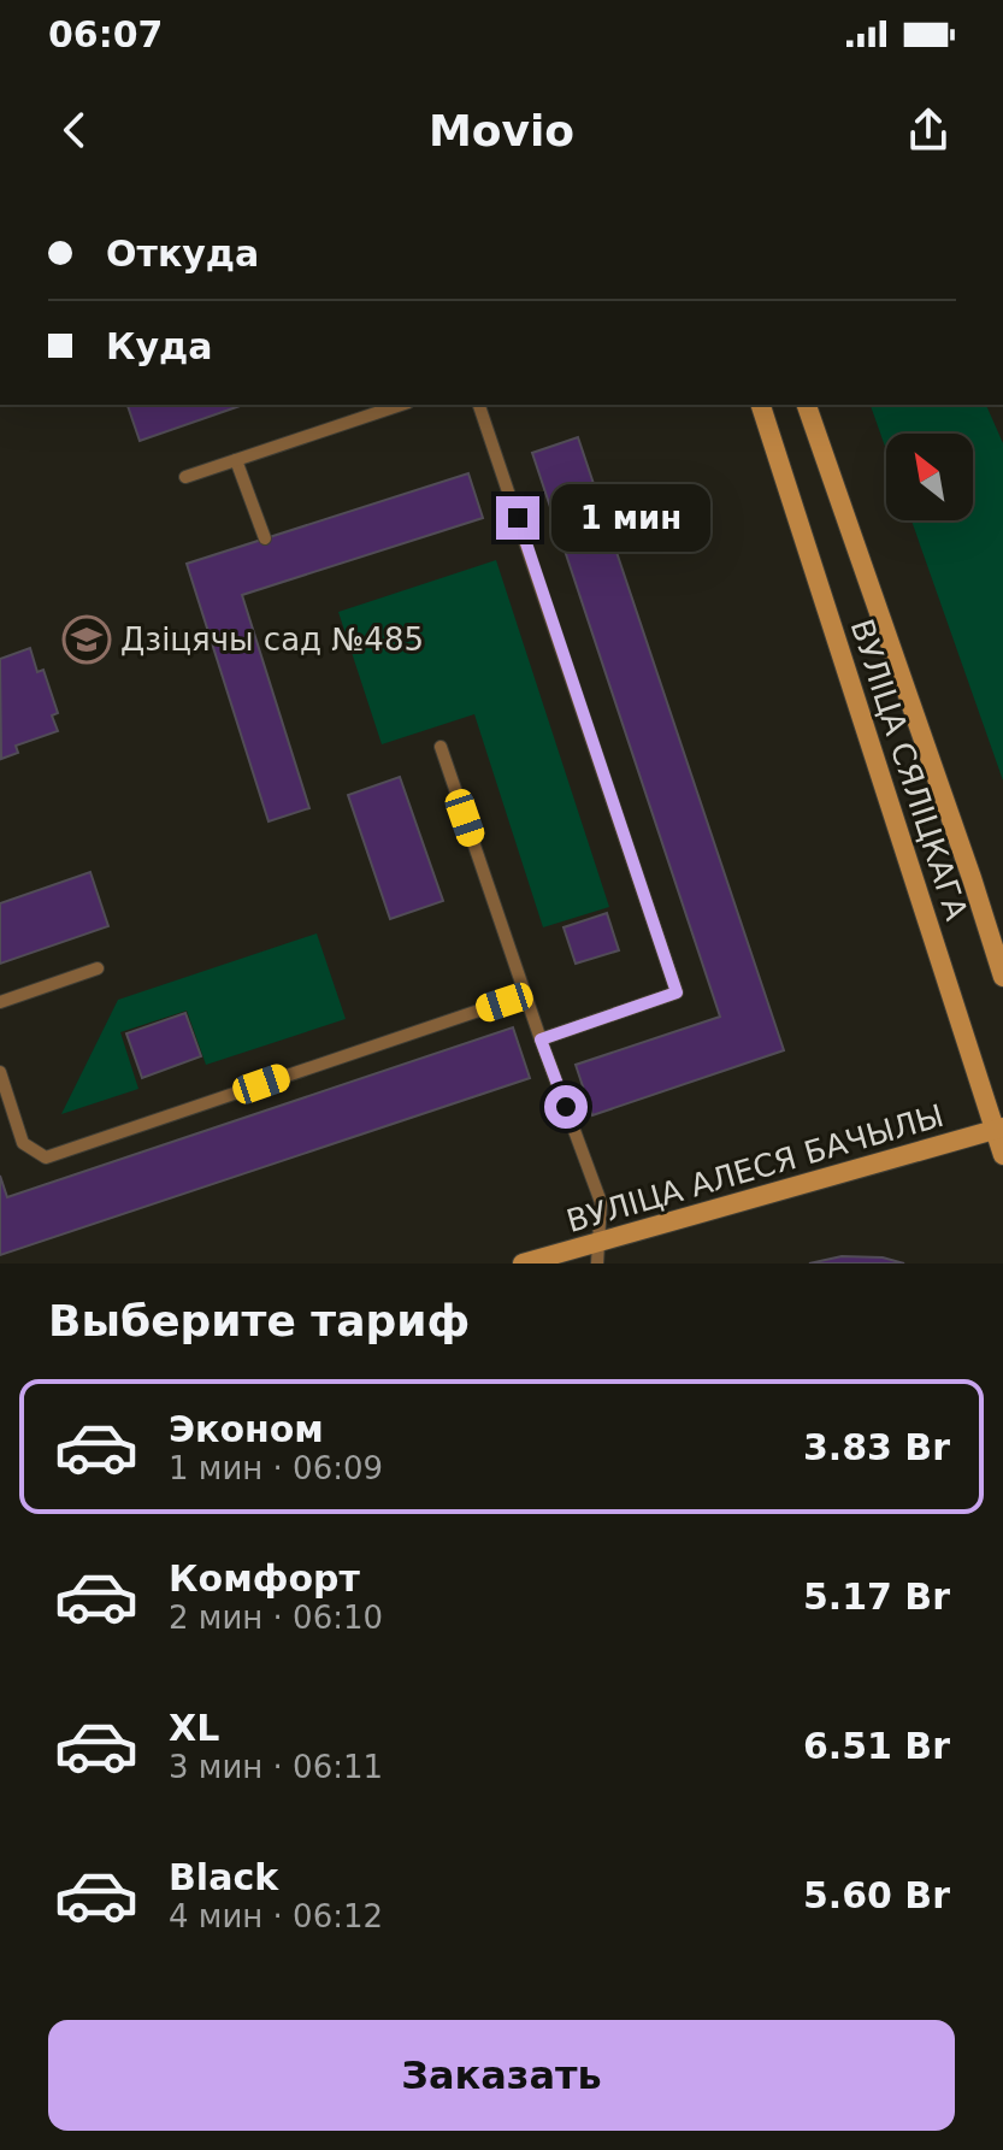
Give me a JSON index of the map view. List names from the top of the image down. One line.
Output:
{"streets":{"main road":["ВУЛІЦА СЯЛІЦКАГА","ВУЛІЦА АЛЕСЯ БАЧЫЛЫ"]},"crossings":[["ВУЛІЦА СЯЛІЦКАГА","ВУЛІЦА АЛЕСЯ БАЧЫЛЫ"]],"places":{"school or university":["Дзіцячы сад №485"]},"north":"top left","page":{"status":"06:07","header":"Movio","banner":["Откуда","Куда"],"bubble":"1 мин","heading":"Выберите тариф","list":[{"name":"Эконом","note":"1 мин · 06:09","value":"3.83 Br"},{"name":"Комфорт","note":"2 мин · 06:10","value":"5.17 Br"},{"name":"XL","note":"3 мин · 06:11","value":"6.51 Br"},{"name":"Black","note":"4 мин · 06:12","value":"5.60 Br"}],"buttons":"Заказать"}}
